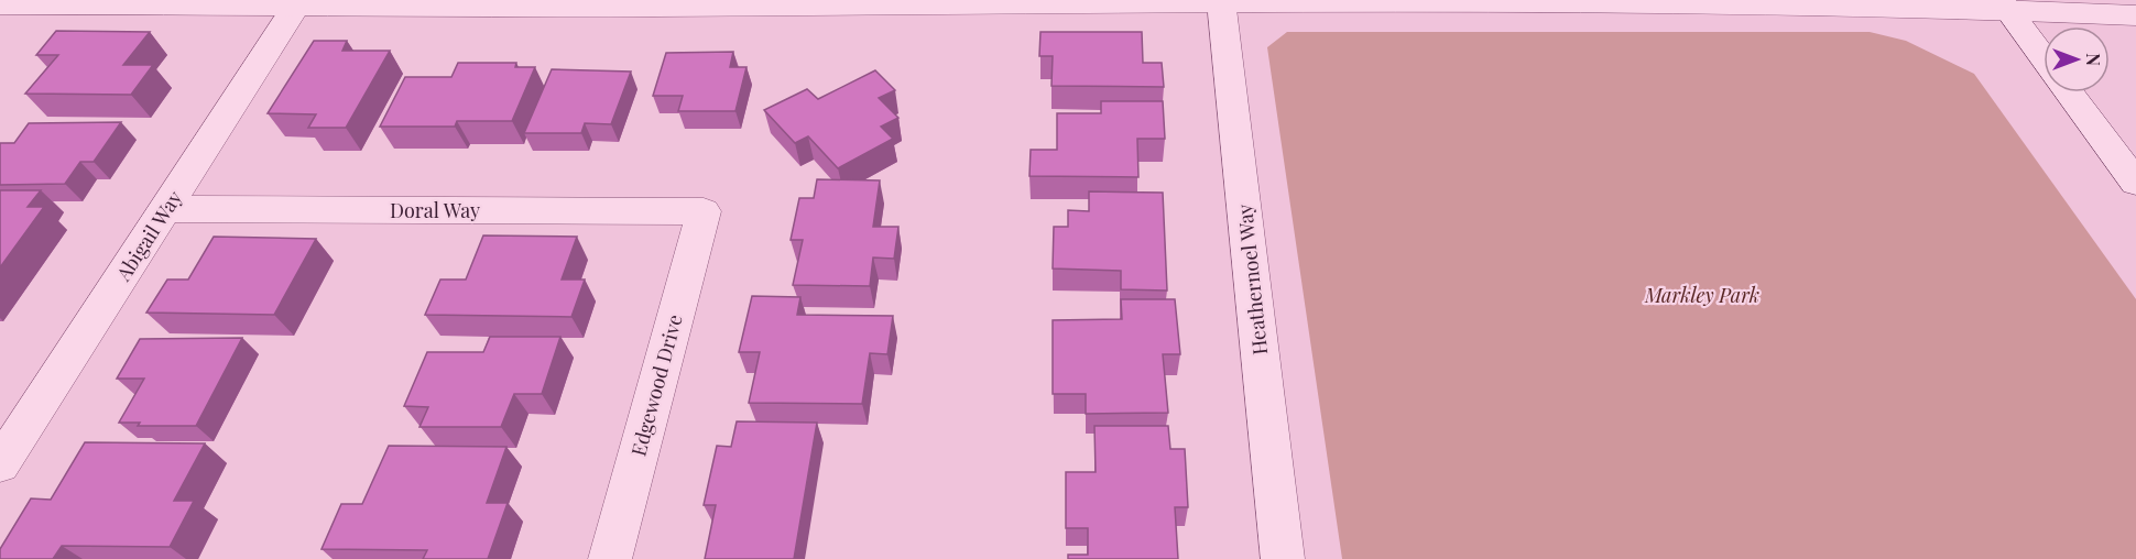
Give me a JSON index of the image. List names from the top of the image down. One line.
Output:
{"streets":{"street":["Doral Way","Abigail Way","Heathernoel Way","Edgewood Drive"]},"crossings":[["Doral Way","Abigail Way"],["Doral Way","Edgewood Drive"]],"parks":["Markley Park"],"north":"right"}
